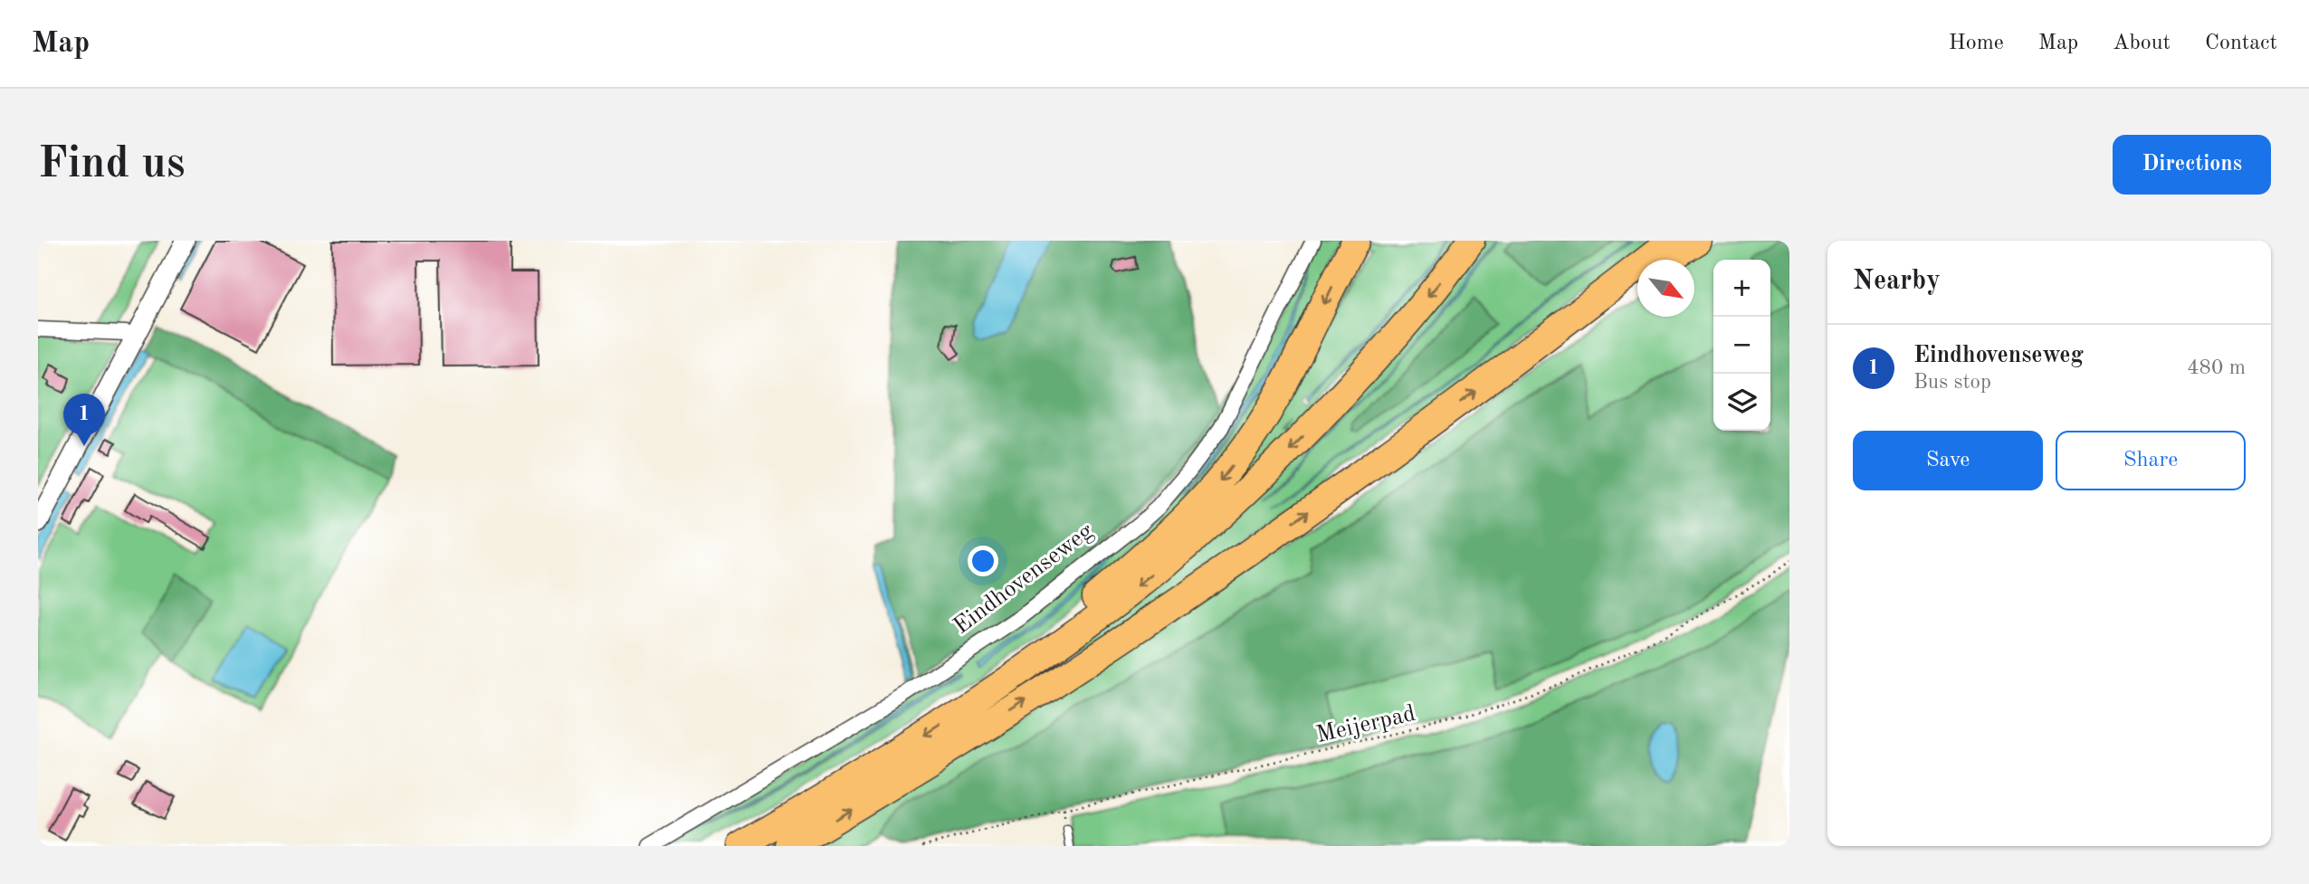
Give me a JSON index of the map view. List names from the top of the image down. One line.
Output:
{"streets":{"street":["Eindhovenseweg"],"path":["Meijerpad"]},"north":"bottom right","page":{"header":"Map","nav":["Home","Map","About","Contact"],"buttons":["Directions",["Save","Share"]],"title":"Find us","heading":"Nearby","map_buttons":["+","−"],"list":[{"mark":"1","name":"Eindhovenseweg","note":"Bus stop","value":"480 m"}],"pins":"1"}}
